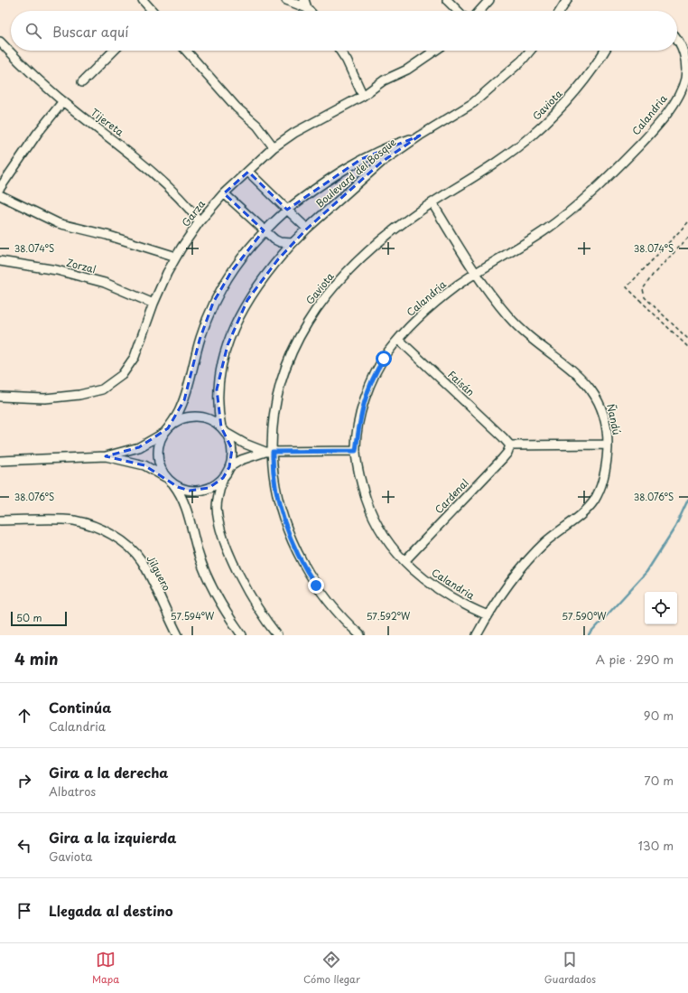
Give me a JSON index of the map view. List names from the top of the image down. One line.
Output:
{"streets":{"street":["Gaviota","Calandria","Tijereta","Boulevard del Bosque","Garza","Zorzal","Faisán","Ñandú","Cardenal","Jilguero"]},"crossings":[["Gaviota","Ñandú"],["Calandria","Faisán"],["Calandria","Ñandú"],["Calandria","Cardenal"],["Tijereta","Garza"],["Garza","Zorzal"],["Faisán","Cardenal"]],"scale_bar":"50 m","page":{"search":"Buscar aquí","scale":"50 m","heading":["4 min","A pie · 290 m"],"list":[["Continúa","Calandria","90 m"],["Gira a la derecha","Albatros","70 m"],["Gira a la izquierda","Gaviota","130 m"],"Llegada al destino"],"nav":["Mapa","Cómo llegar","Guardados"]},"coordinates":["38.074°S","38.076°S","57.594°W","57.592°W","57.590°W"]}
